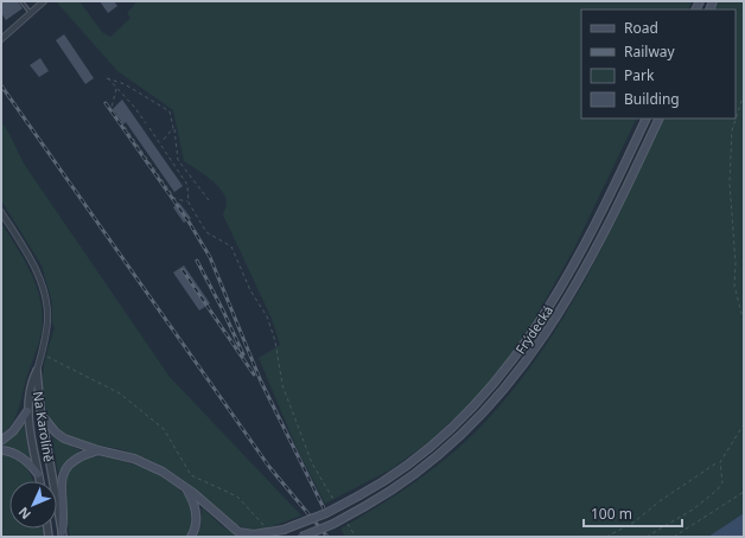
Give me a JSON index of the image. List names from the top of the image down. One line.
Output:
{"streets":{"main road":["Frýdecká"],"street":["Na Karolíně"]},"legend":["Road","Railway","Park","Building"],"scale_bar":"100 m","north":"bottom left"}
